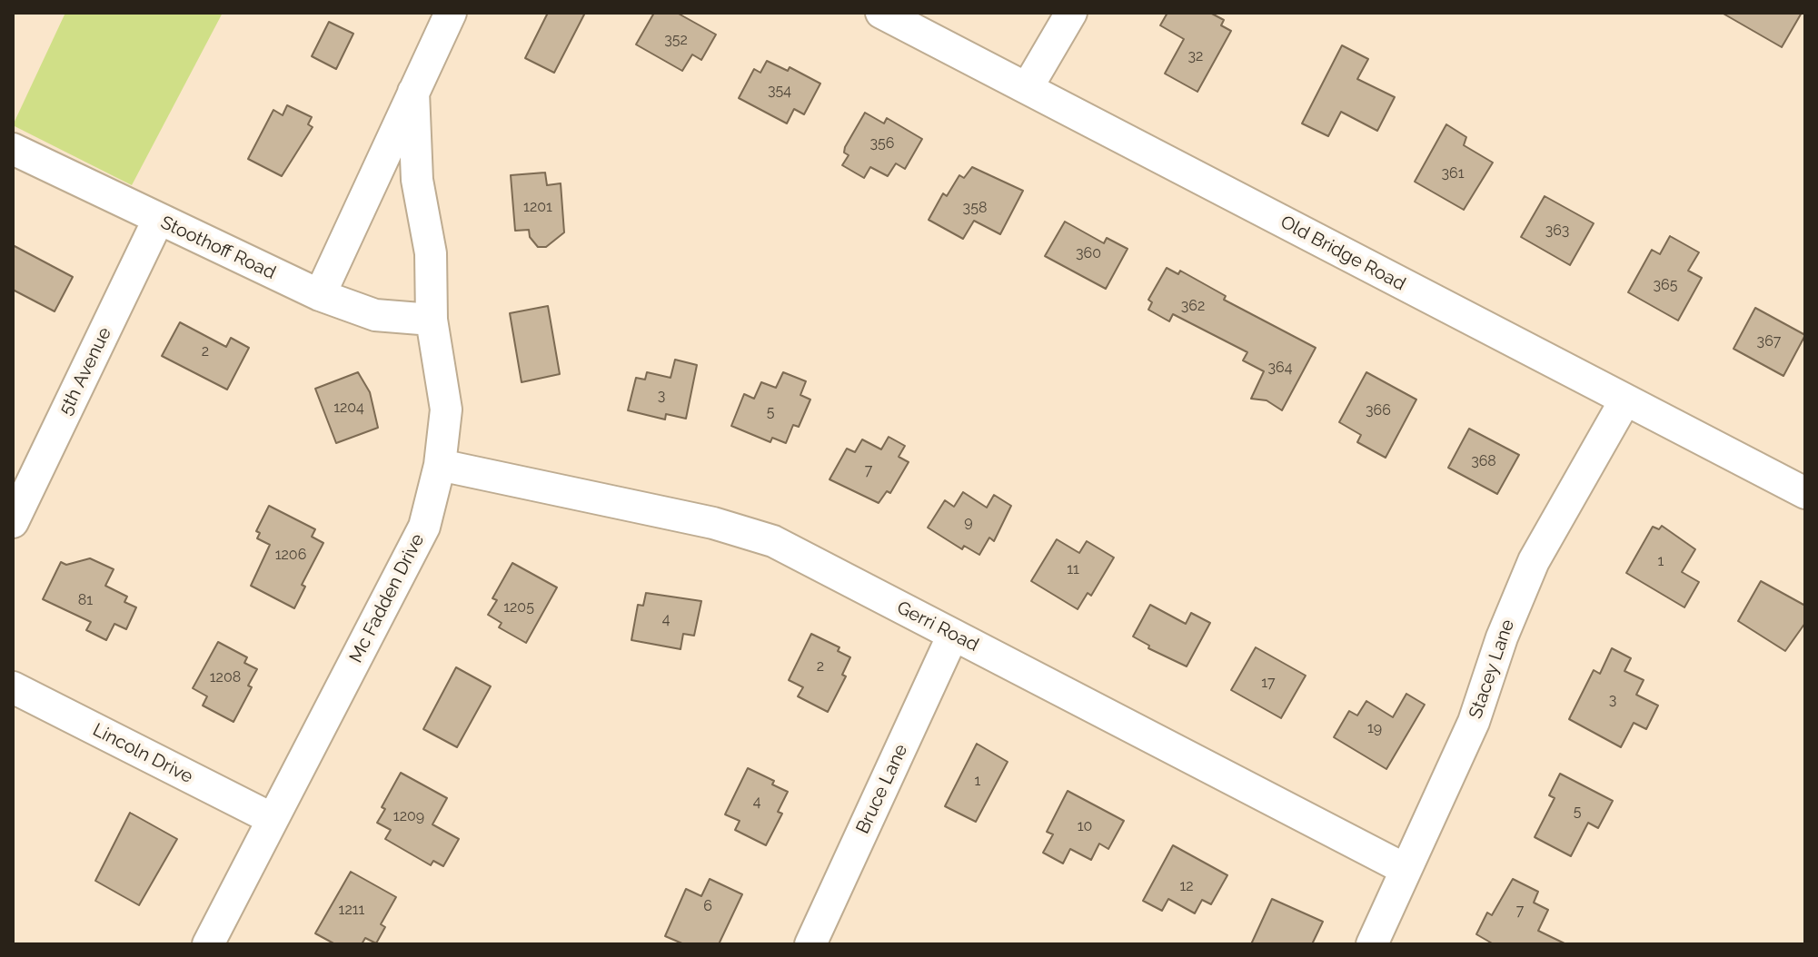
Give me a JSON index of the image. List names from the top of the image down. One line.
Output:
{"streets":{"street":["Stoothoff Road","Old Bridge Road","5th Avenue","Mc Fadden Drive","Gerri Road","Stacey Lane","Lincoln Drive","Bruce Lane"]},"crossings":[["Stoothoff Road","5th Avenue"],["Stoothoff Road","Mc Fadden Drive"],["Old Bridge Road","Stacey Lane"],["Mc Fadden Drive","Gerri Road"],["Mc Fadden Drive","Lincoln Drive"],["Gerri Road","Stacey Lane"],["Gerri Road","Bruce Lane"]],"house_numbers":["352","32","354","356","361","1201","358","363","360","365","362","367","2","364","3","1204","366","5","368","7","9","1206","1","11","81","1205","4","2","1208","17","3","19","1","4","5","1209","10","12","6","1211","7"]}
